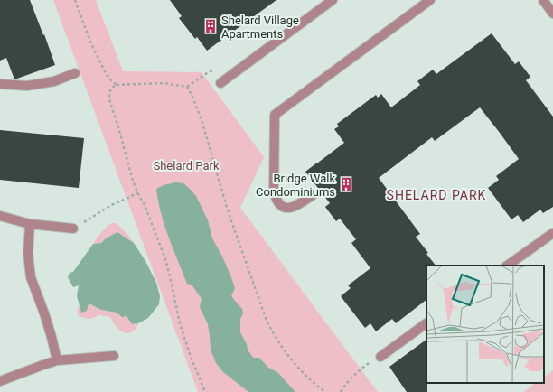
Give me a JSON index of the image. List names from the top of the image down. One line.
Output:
{"districts":["SHELARD PARK"],"parks":["Shelard Park"],"places":{"building":["Shelard Village Apartments","Bridge Walk Condominiums"]}}
